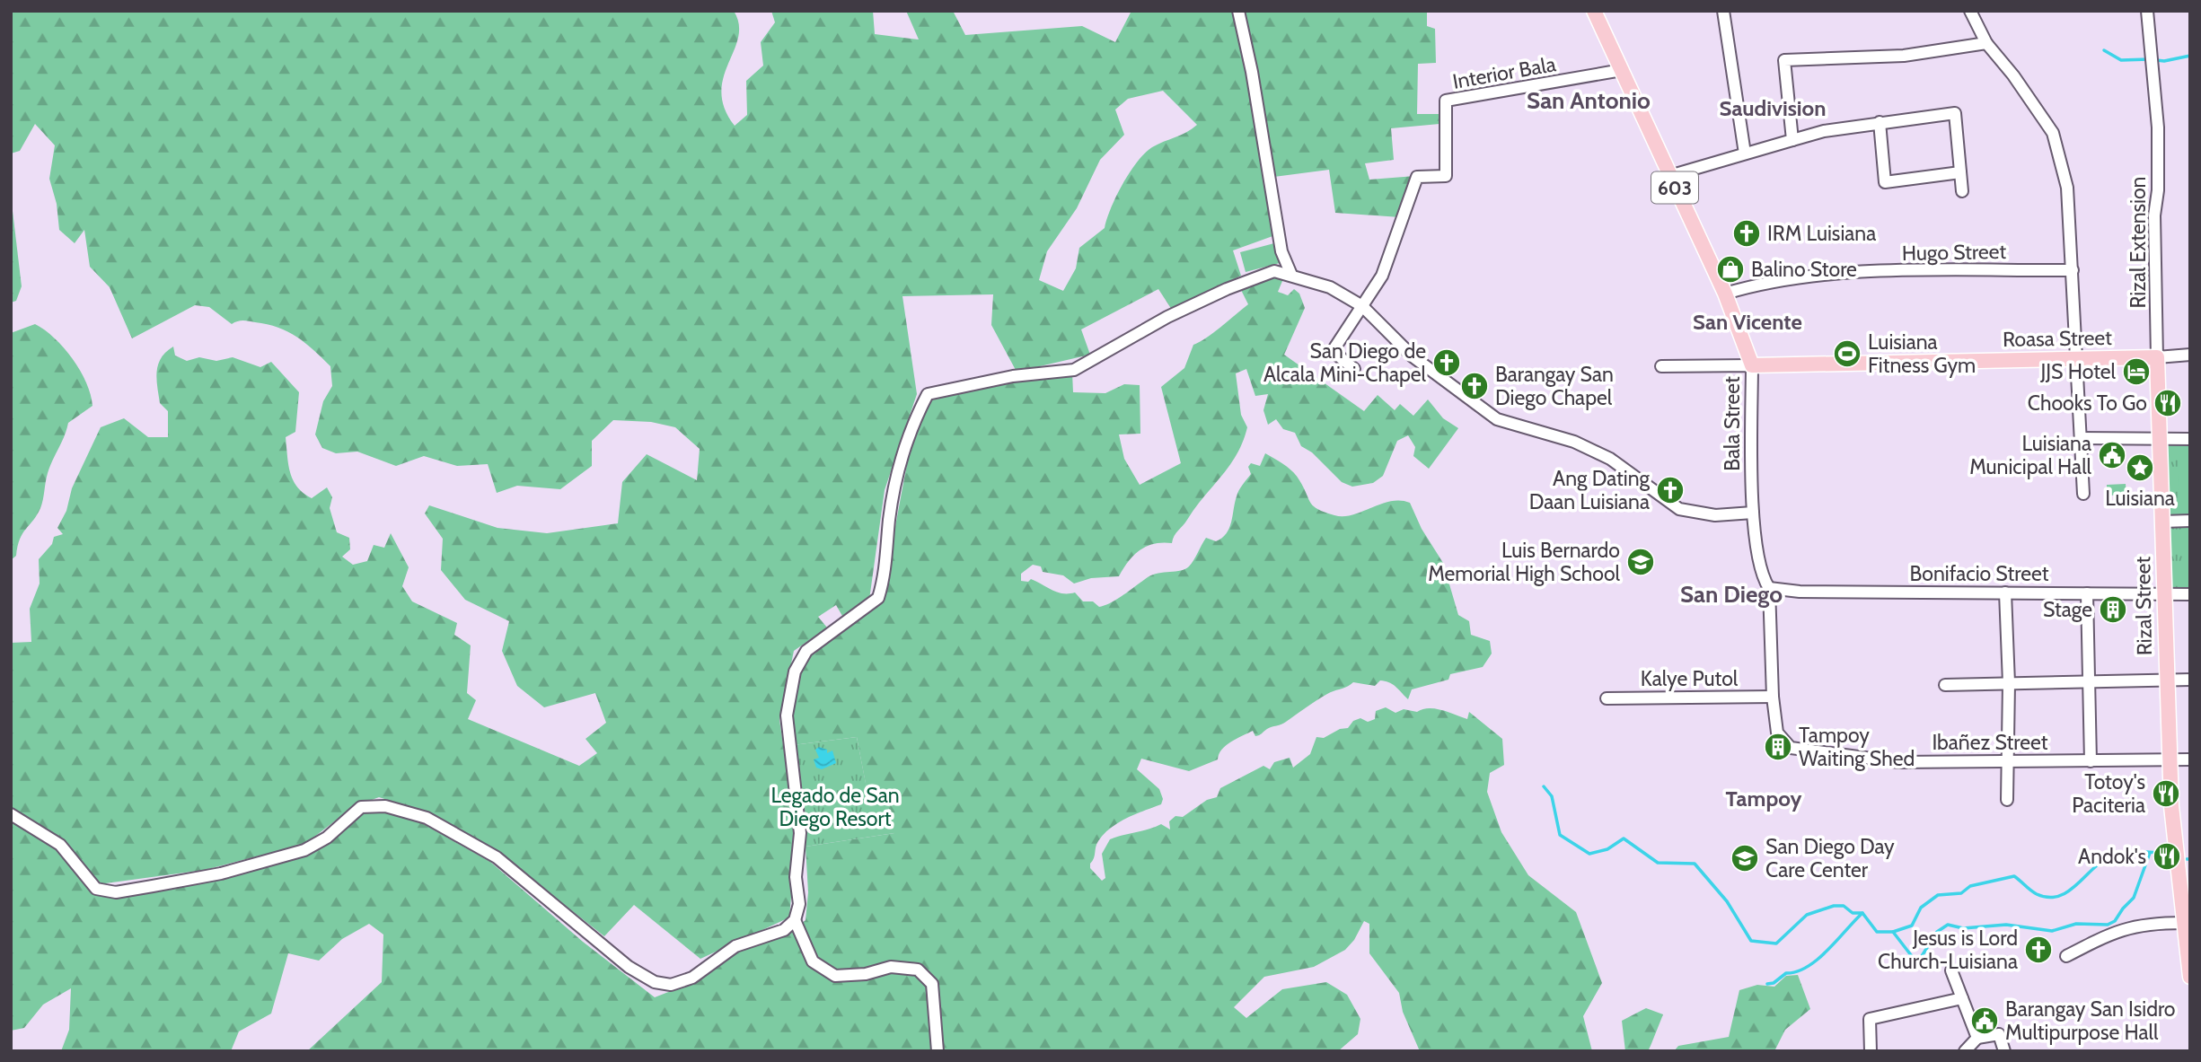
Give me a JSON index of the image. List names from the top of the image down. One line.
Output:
{"streets":{"main road":["603","Roasa Street","Bala Street","Rizal Street"],"street":["Interior Bala","Rizal Extension","Hugo Street","Bonifacio Street","Kalye Putol","Ibañez Street"]},"crossings":[["Interior Bala","Bala Street"],["Rizal Extension","Roasa Street"],["Rizal Extension","Rizal Street"],["Hugo Street","Bala Street"],["Roasa Street","Bala Street"],["Roasa Street","Rizal Street"],["Bala Street","Bonifacio Street"],["Bala Street","Kalye Putol"],["Bala Street","Ibañez Street"],["Bonifacio Street","Rizal Street"],["Rizal Street","Ibañez Street"]],"districts":["San Antonio","Saudivision","San Vicente","San Diego","Tampoy"],"parks":["Legado de San Diego Resort"],"places":{"church":["IRM Luisiana","San Diego de Alcala Mini-Chapel","Barangay San Diego Chapel","Ang Dating Daan Luisiana","Jesus is Lord Church-Luisiana"],"shop":["Balino Store"],"sports":["Luisiana Fitness Gym"],"hotel":["JJS Hotel"],"restaurant":["Chooks To Go","Totoy's Paciteria","Andok's"],"public building":["Luisiana Municipal Hall","Barangay San Isidro Multipurpose Hall"],"place":["Luisiana"],"school or university":["Luis Bernardo Memorial High School","San Diego Day Care Center"],"building":["Stage","Tampoy Waiting Shed"]}}
